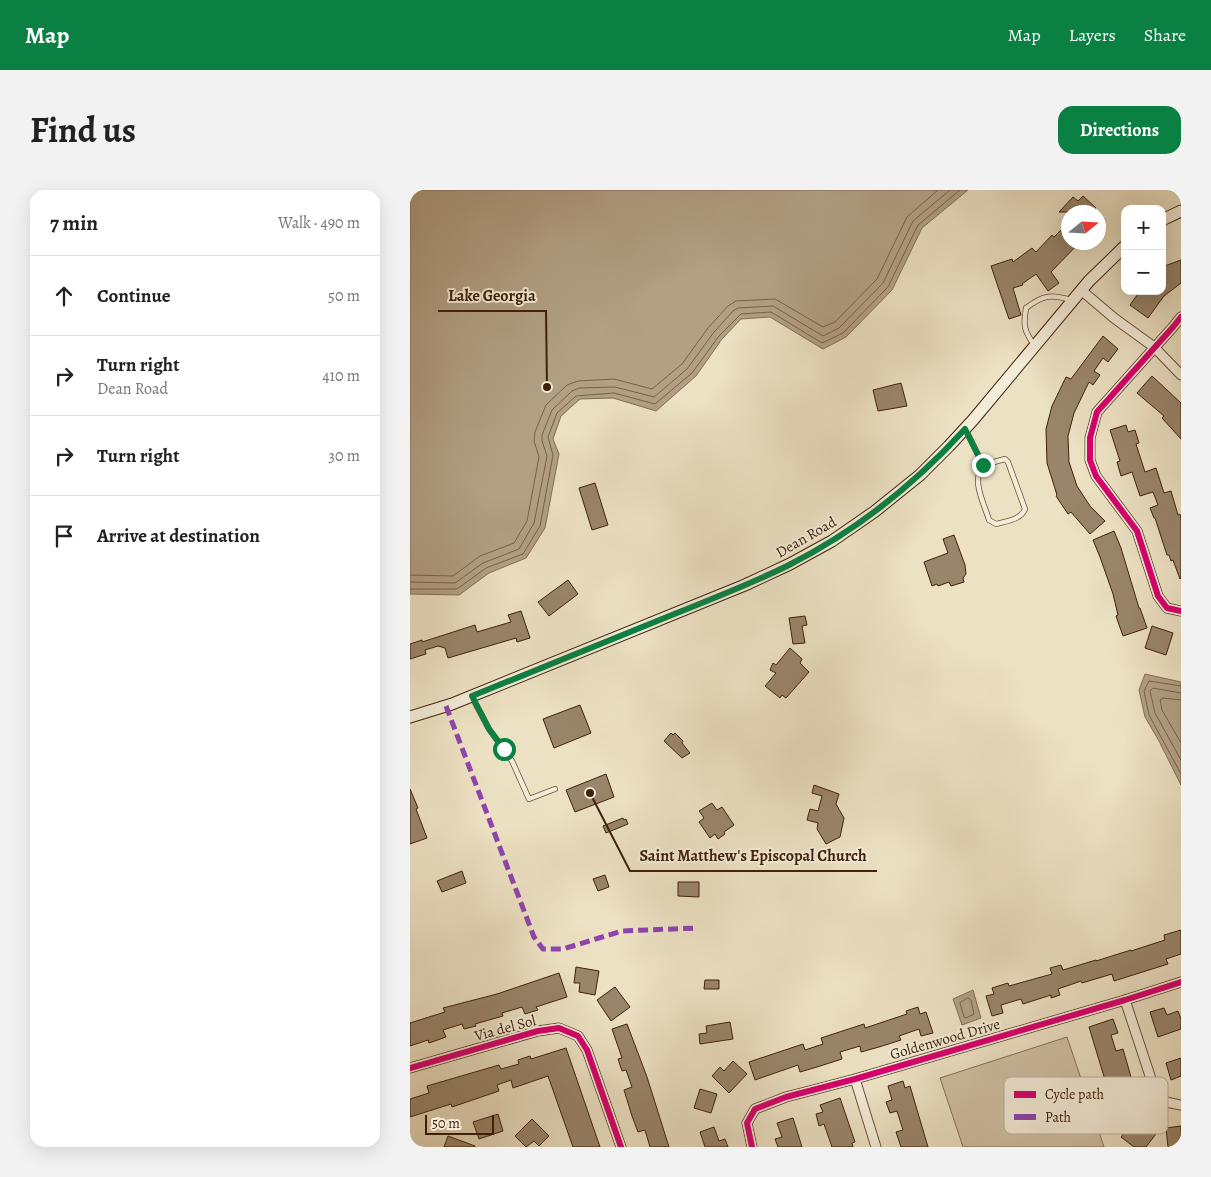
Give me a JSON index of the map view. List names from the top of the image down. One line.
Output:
{"streets":{"main road":["Dean Road"],"street":["Via del Sol","Goldenwood Drive"]},"places":["Lake Georgia","Saint Matthew's Episcopal Church"],"legend":["Cycle path","Path"],"scale_bar":"50 m","north":"right","page":{"header":"Map","nav":["Map","Layers","Share"],"title":"Find us","buttons":"Directions","heading":["7 min","Walk · 490 m"],"map_buttons":["+","−"],"list":[["Continue","50 m"],["Turn right","Dean Road","410 m"],["Turn right","30 m"],"Arrive at destination"],"scale":"50 m"}}
